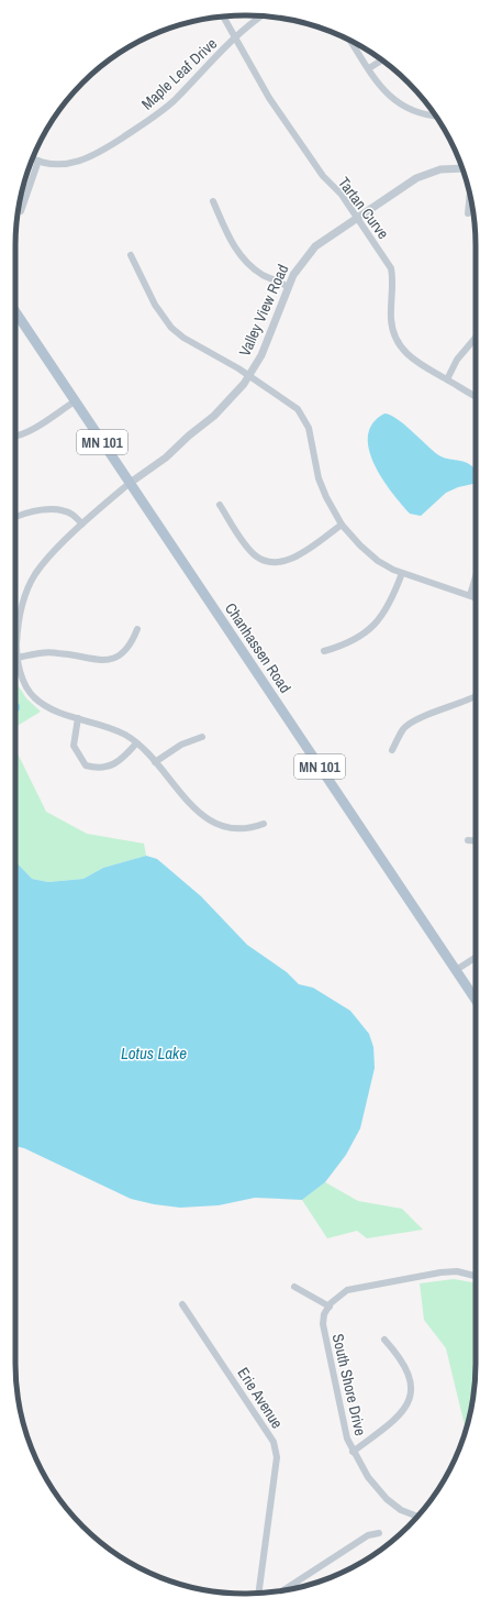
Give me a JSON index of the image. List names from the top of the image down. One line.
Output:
{"streets":{"main road":["MN 101","Chanhassen Road"],"street":["Maple Leaf Drive","Tartan Curve","Valley View Road","South Shore Drive","Erie Avenue"]},"crossings":[["Maple Leaf Drive","Tartan Curve"],["Tartan Curve","Valley View Road"],["Valley View Road","Chanhassen Road"]],"water":["Lotus Lake"]}
